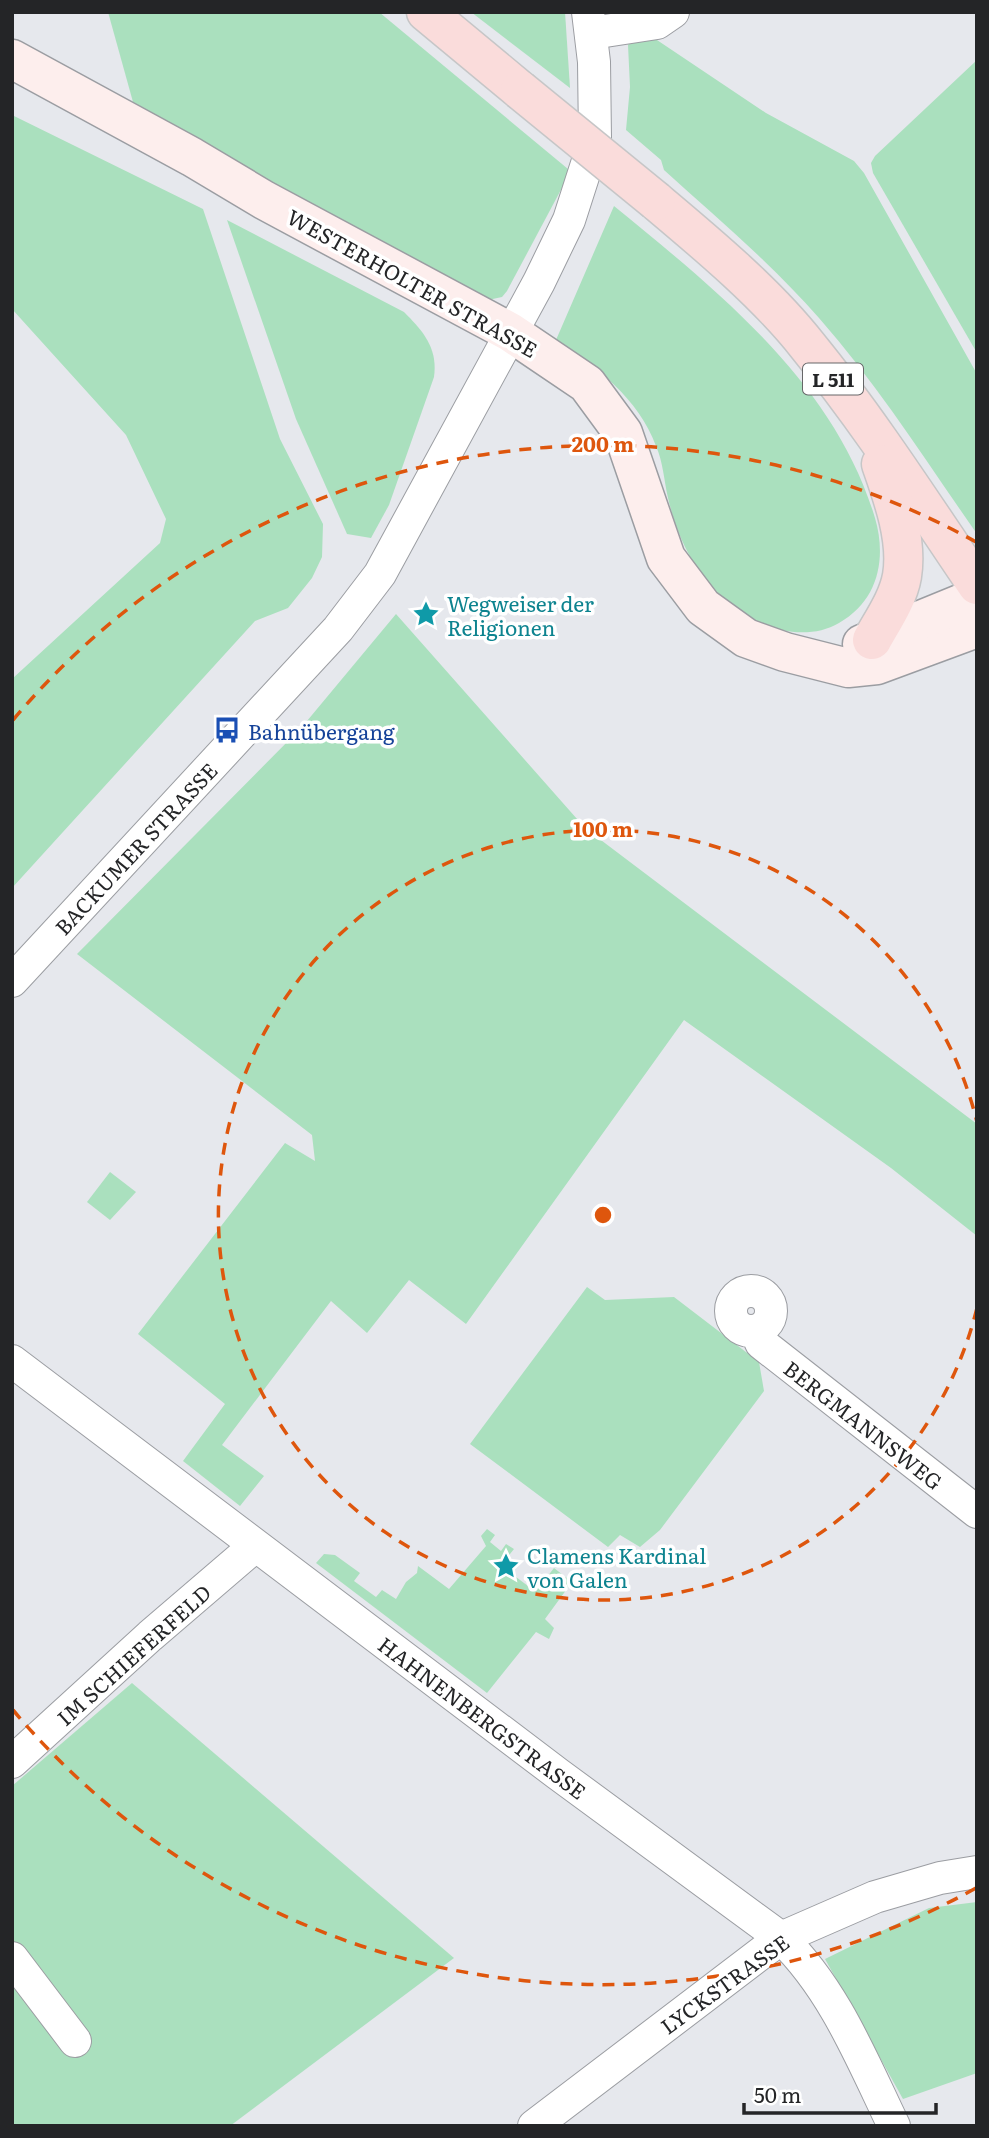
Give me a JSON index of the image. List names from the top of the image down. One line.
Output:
{"streets":{"main road":["L 511"],"street":["WESTERHOLTER STRASSE","BACKUMER STRASSE","BERGMANNSWEG","IM SCHIEFERFELD","HAHNENBERGSTRASSE","LYCKSTRASSE"]},"crossings":[["WESTERHOLTER STRASSE","BACKUMER STRASSE"],["IM SCHIEFERFELD","HAHNENBERGSTRASSE"],["HAHNENBERGSTRASSE","LYCKSTRASSE"]],"places":{"place":["Wegweiser der Religionen","Clamens Kardinal von Galen"],"bus stop":["Bahnübergang"]},"scale_bar":"50 m","rings":["200 m","100 m"]}
